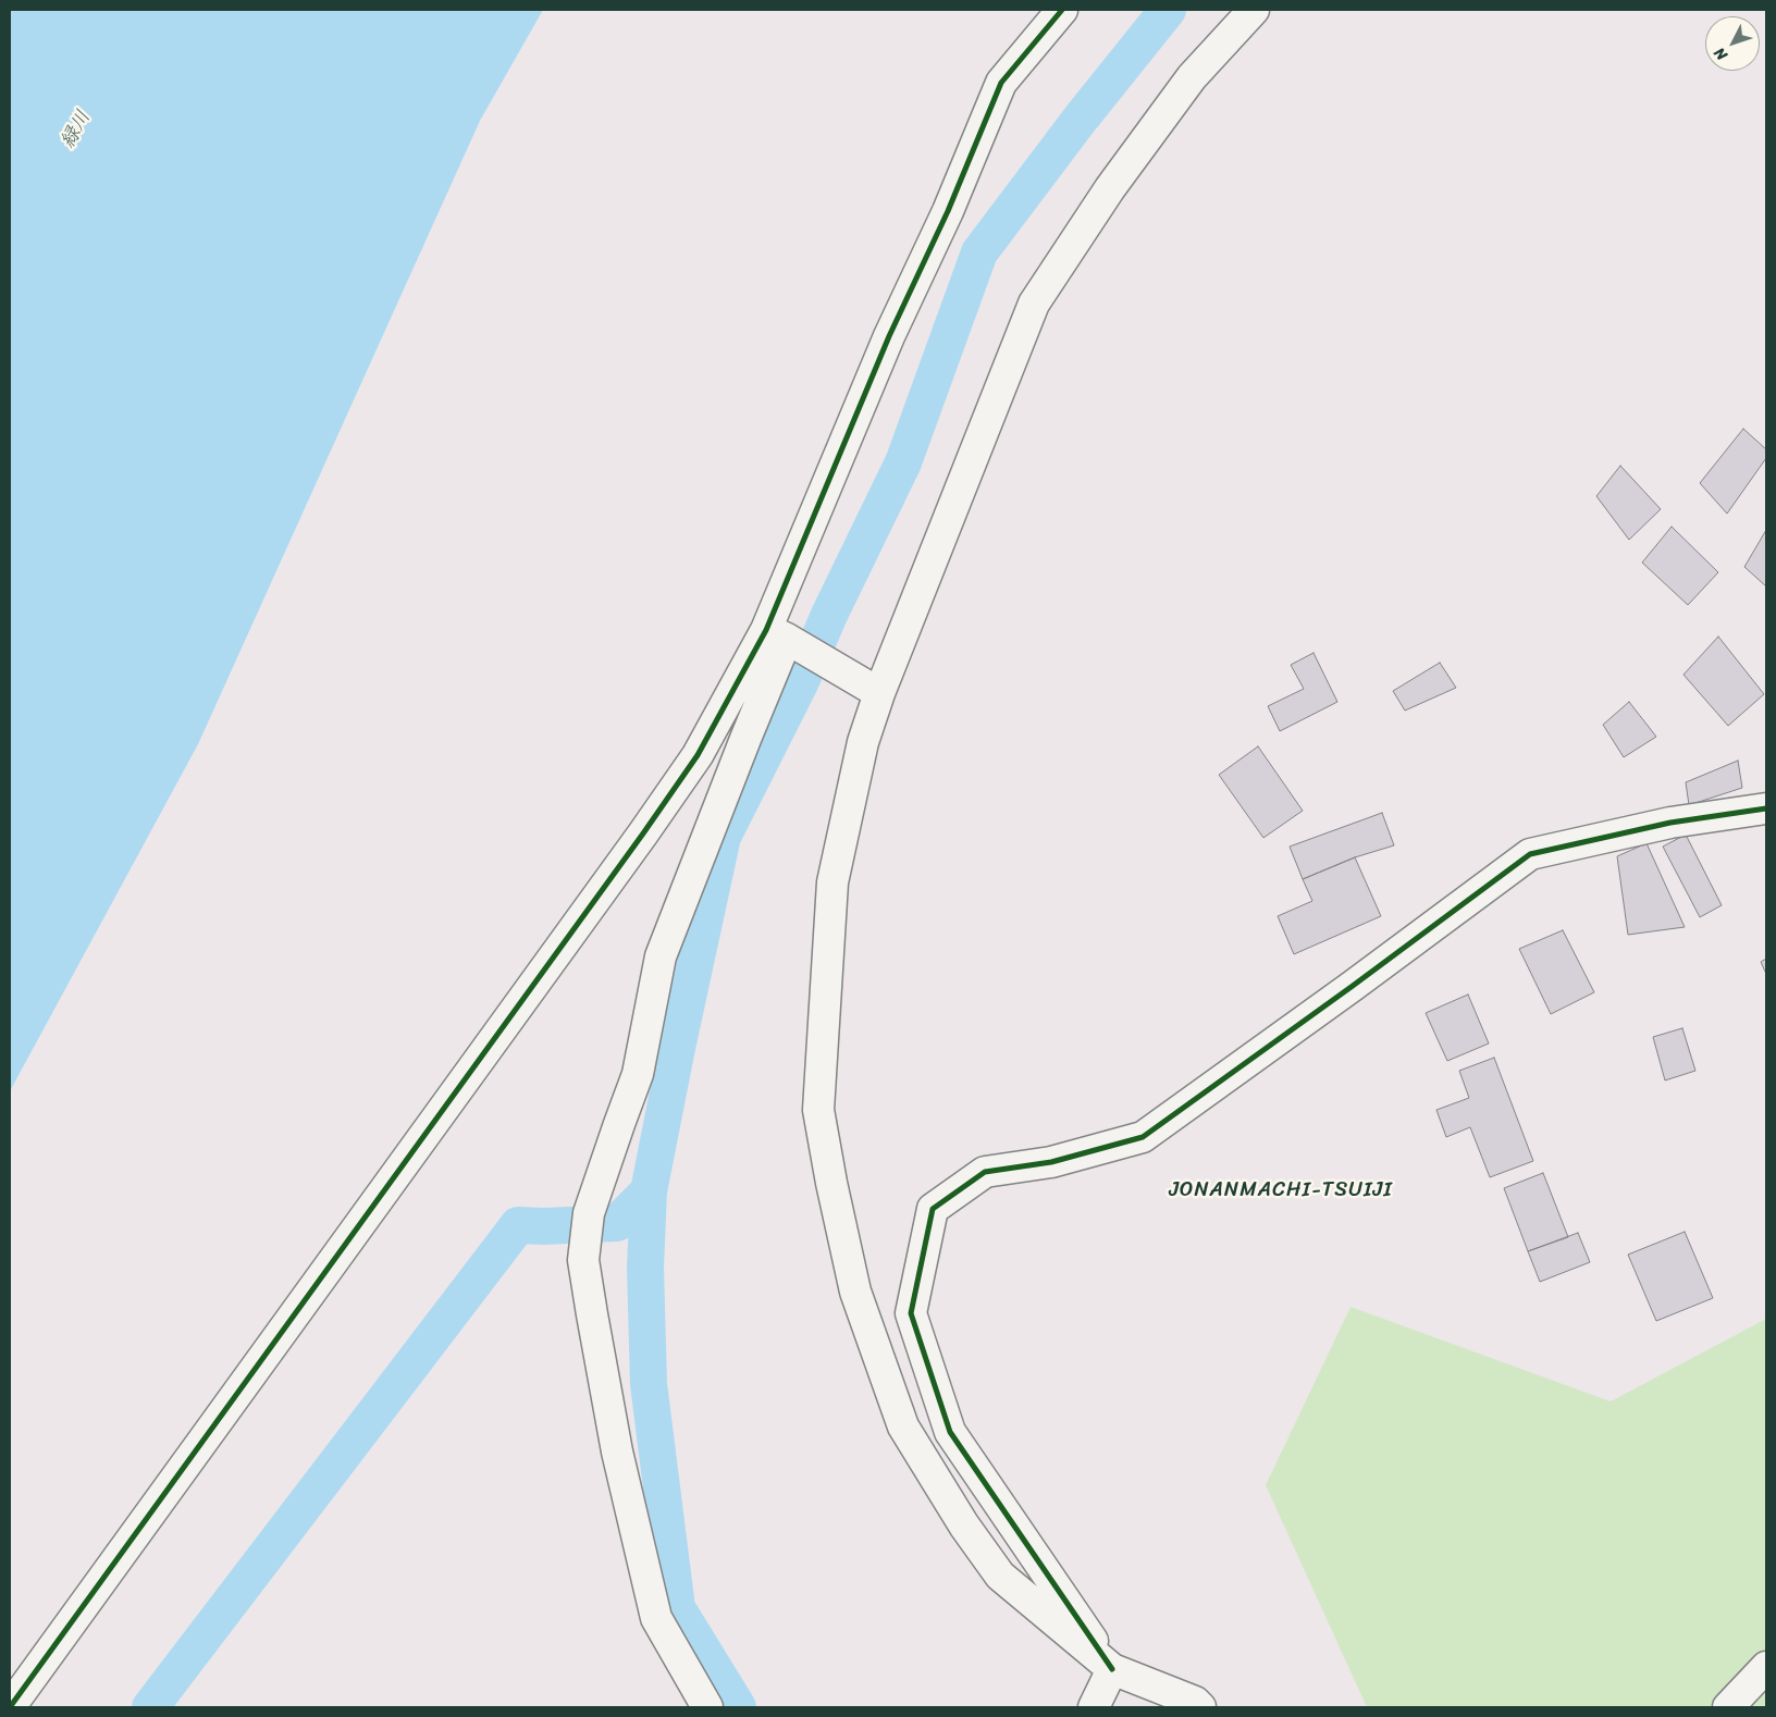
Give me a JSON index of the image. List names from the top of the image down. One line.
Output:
{"districts":["JONANMACHI-TSUIJI"],"water":["緑川"],"north":"bottom left"}
